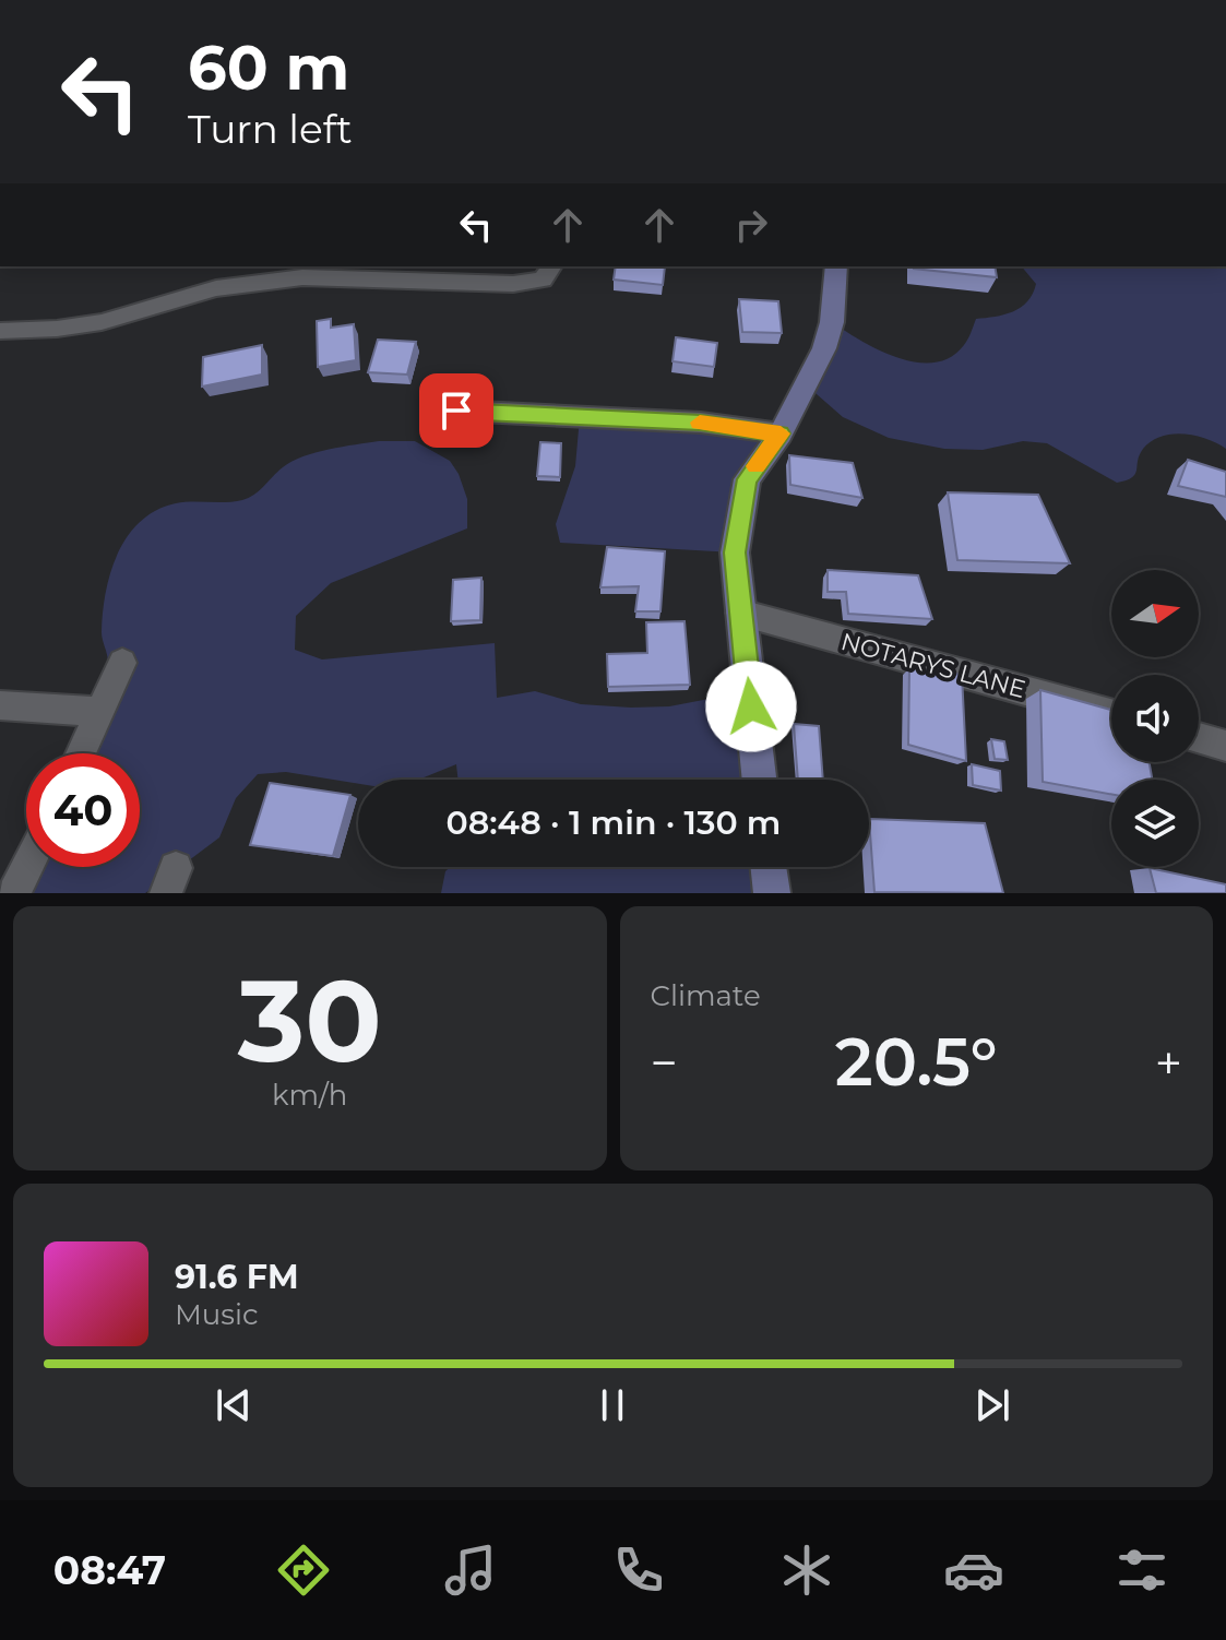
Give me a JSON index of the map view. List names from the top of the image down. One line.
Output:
{"streets":{"street":["NOTARYS LANE"]},"north":"right","page":{"turn":["60 m","Turn left"],"limit":"40","trip":"08:48 · 1 min · 130 m","tile":[["30","km/h"],"Climate"],"heat":["−","20.5°","+"],"song":["91.6 FM","Music"],"tabs":"08:47"}}
